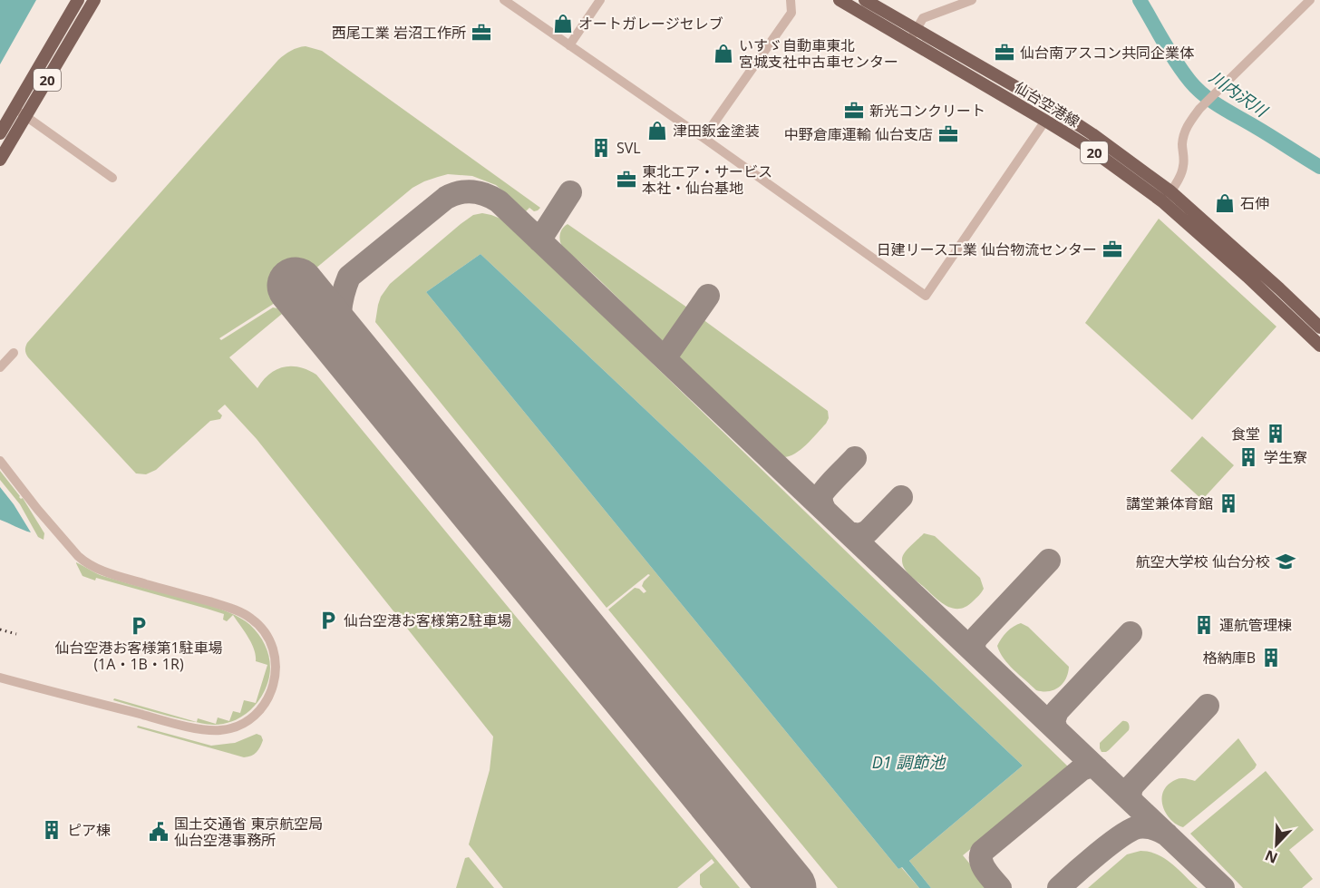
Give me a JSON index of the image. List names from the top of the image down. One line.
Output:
{"streets":{"main road":["20","仙台空港線"]},"water":["川内沢川","D1 調節池"],"places":{"shop":["オートガレージセレブ","いすゞ自動車東北 宮城支社中古車センター","津田鈑金塗装","石伸"],"office":["西尾工業 岩沼工作所","仙台南アスコン共同企業体","新光コンクリート","中野倉庫運輸 仙台支店","東北エア・サービス 本社・仙台基地","日建リース工業 仙台物流センター"],"building":["SVL","食堂","学生寮","講堂兼体育館","運航管理棟","格納庫B","ピア棟"],"school or university":["航空大学校 仙台分校"],"parking":["仙台空港お客様第2駐車場","仙台空港お客様第1駐車場 (1A・1B・1R)"],"public building":["国土交通省 東京航空局 仙台空港事務所"]},"north":"bottom left"}
